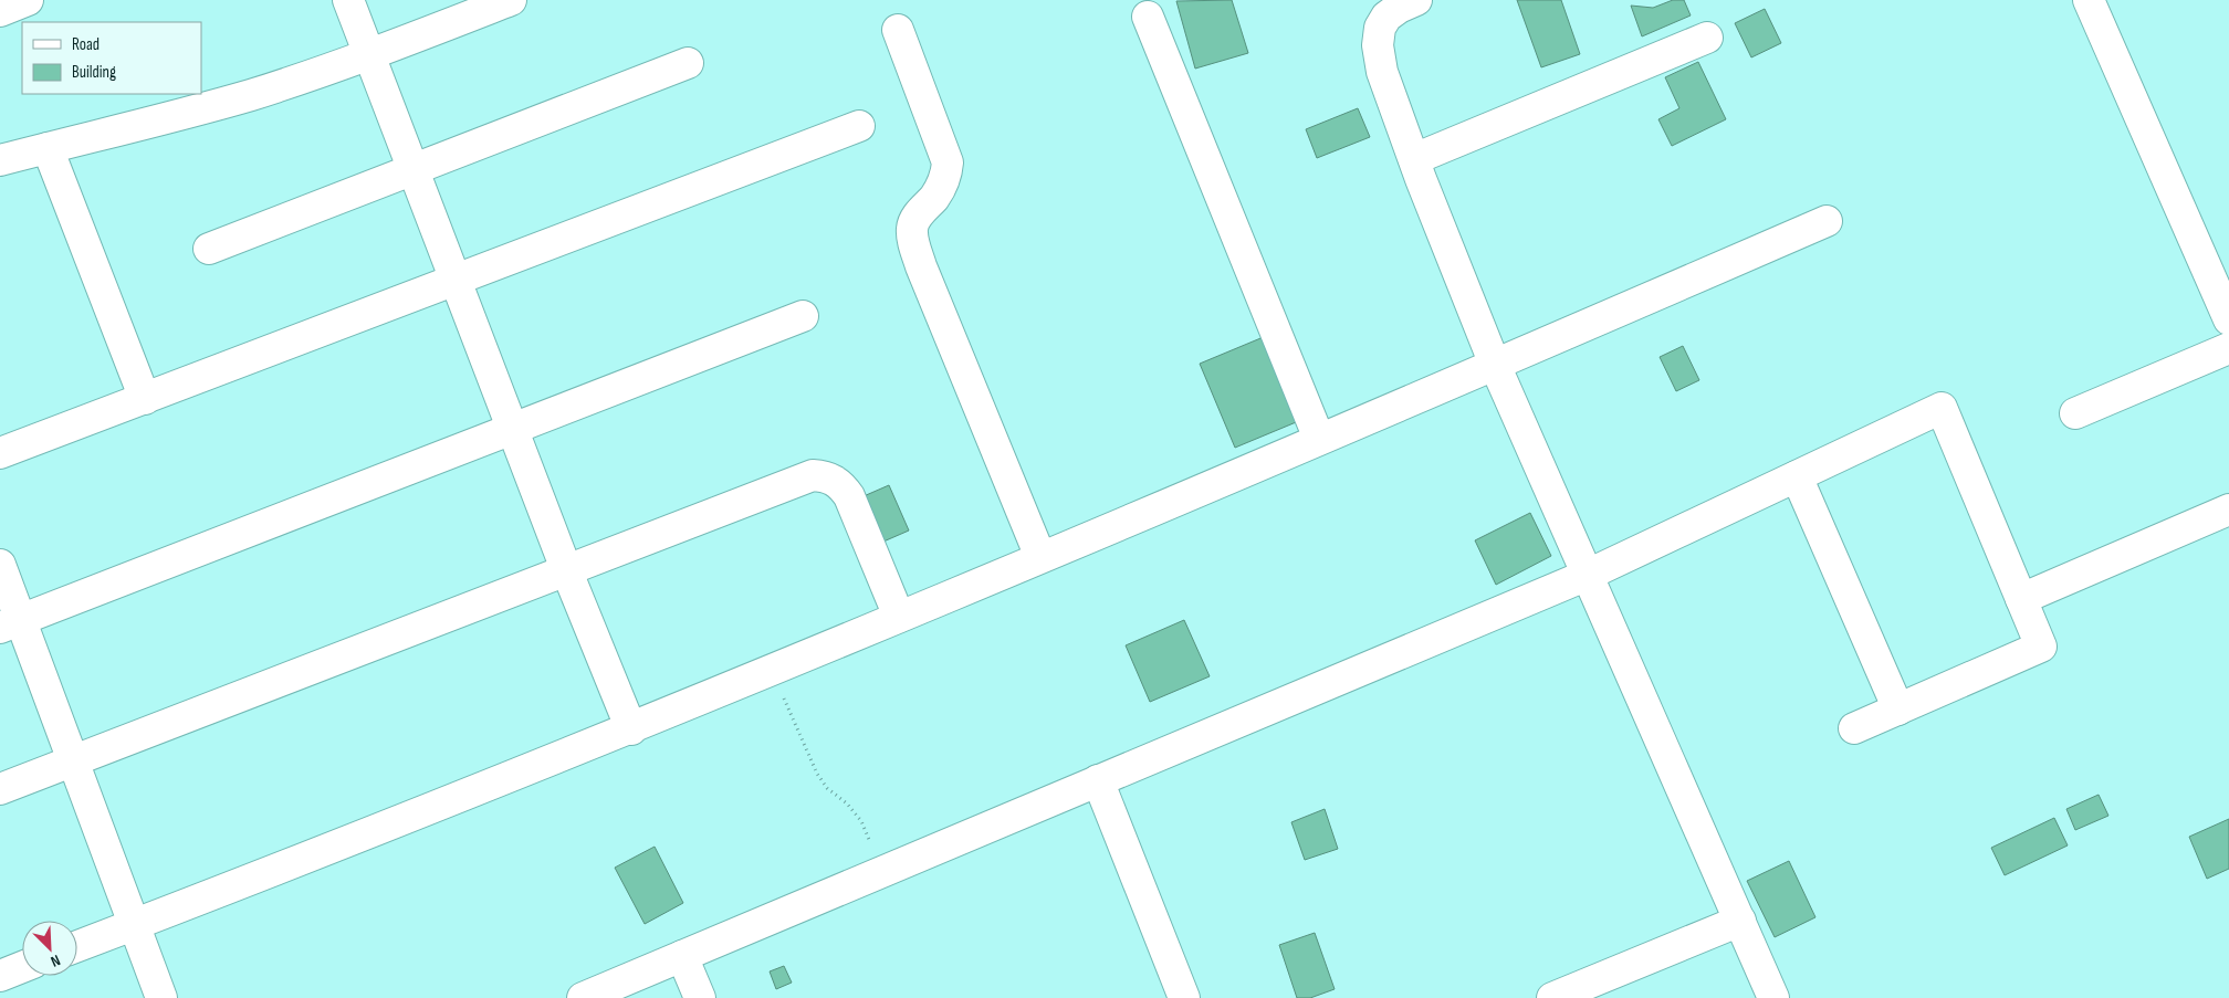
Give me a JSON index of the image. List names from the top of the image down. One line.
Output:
{"legend":["Road","Building"],"north":"bottom right"}
